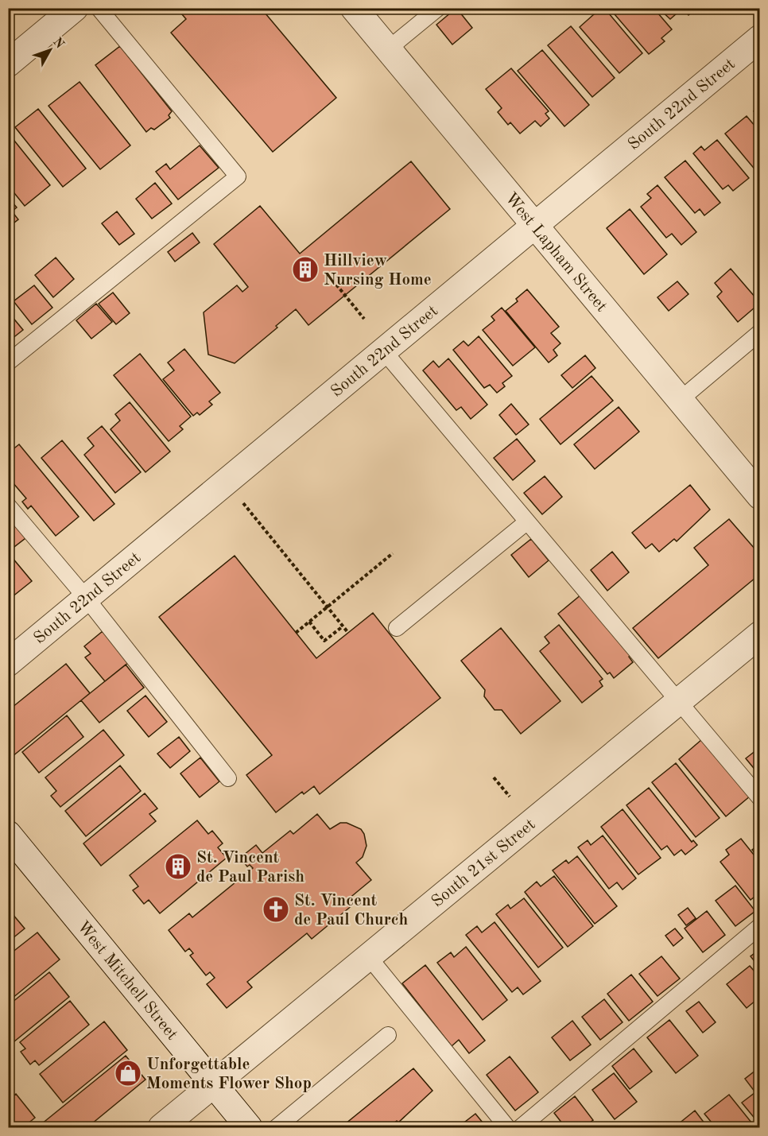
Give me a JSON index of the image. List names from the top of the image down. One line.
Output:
{"streets":{"street":["South 22nd Street","West Lapham Street","South 21st Street","West Mitchell Street"]},"crossings":[["South 22nd Street","West Lapham Street"],["South 21st Street","West Mitchell Street"]],"places":{"building":["Hillview Nursing Home","St. Vincent de Paul Parish"],"church":["St. Vincent de Paul Church"],"shop":["Unforgettable Moments Flower Shop"]},"north":"top right"}
